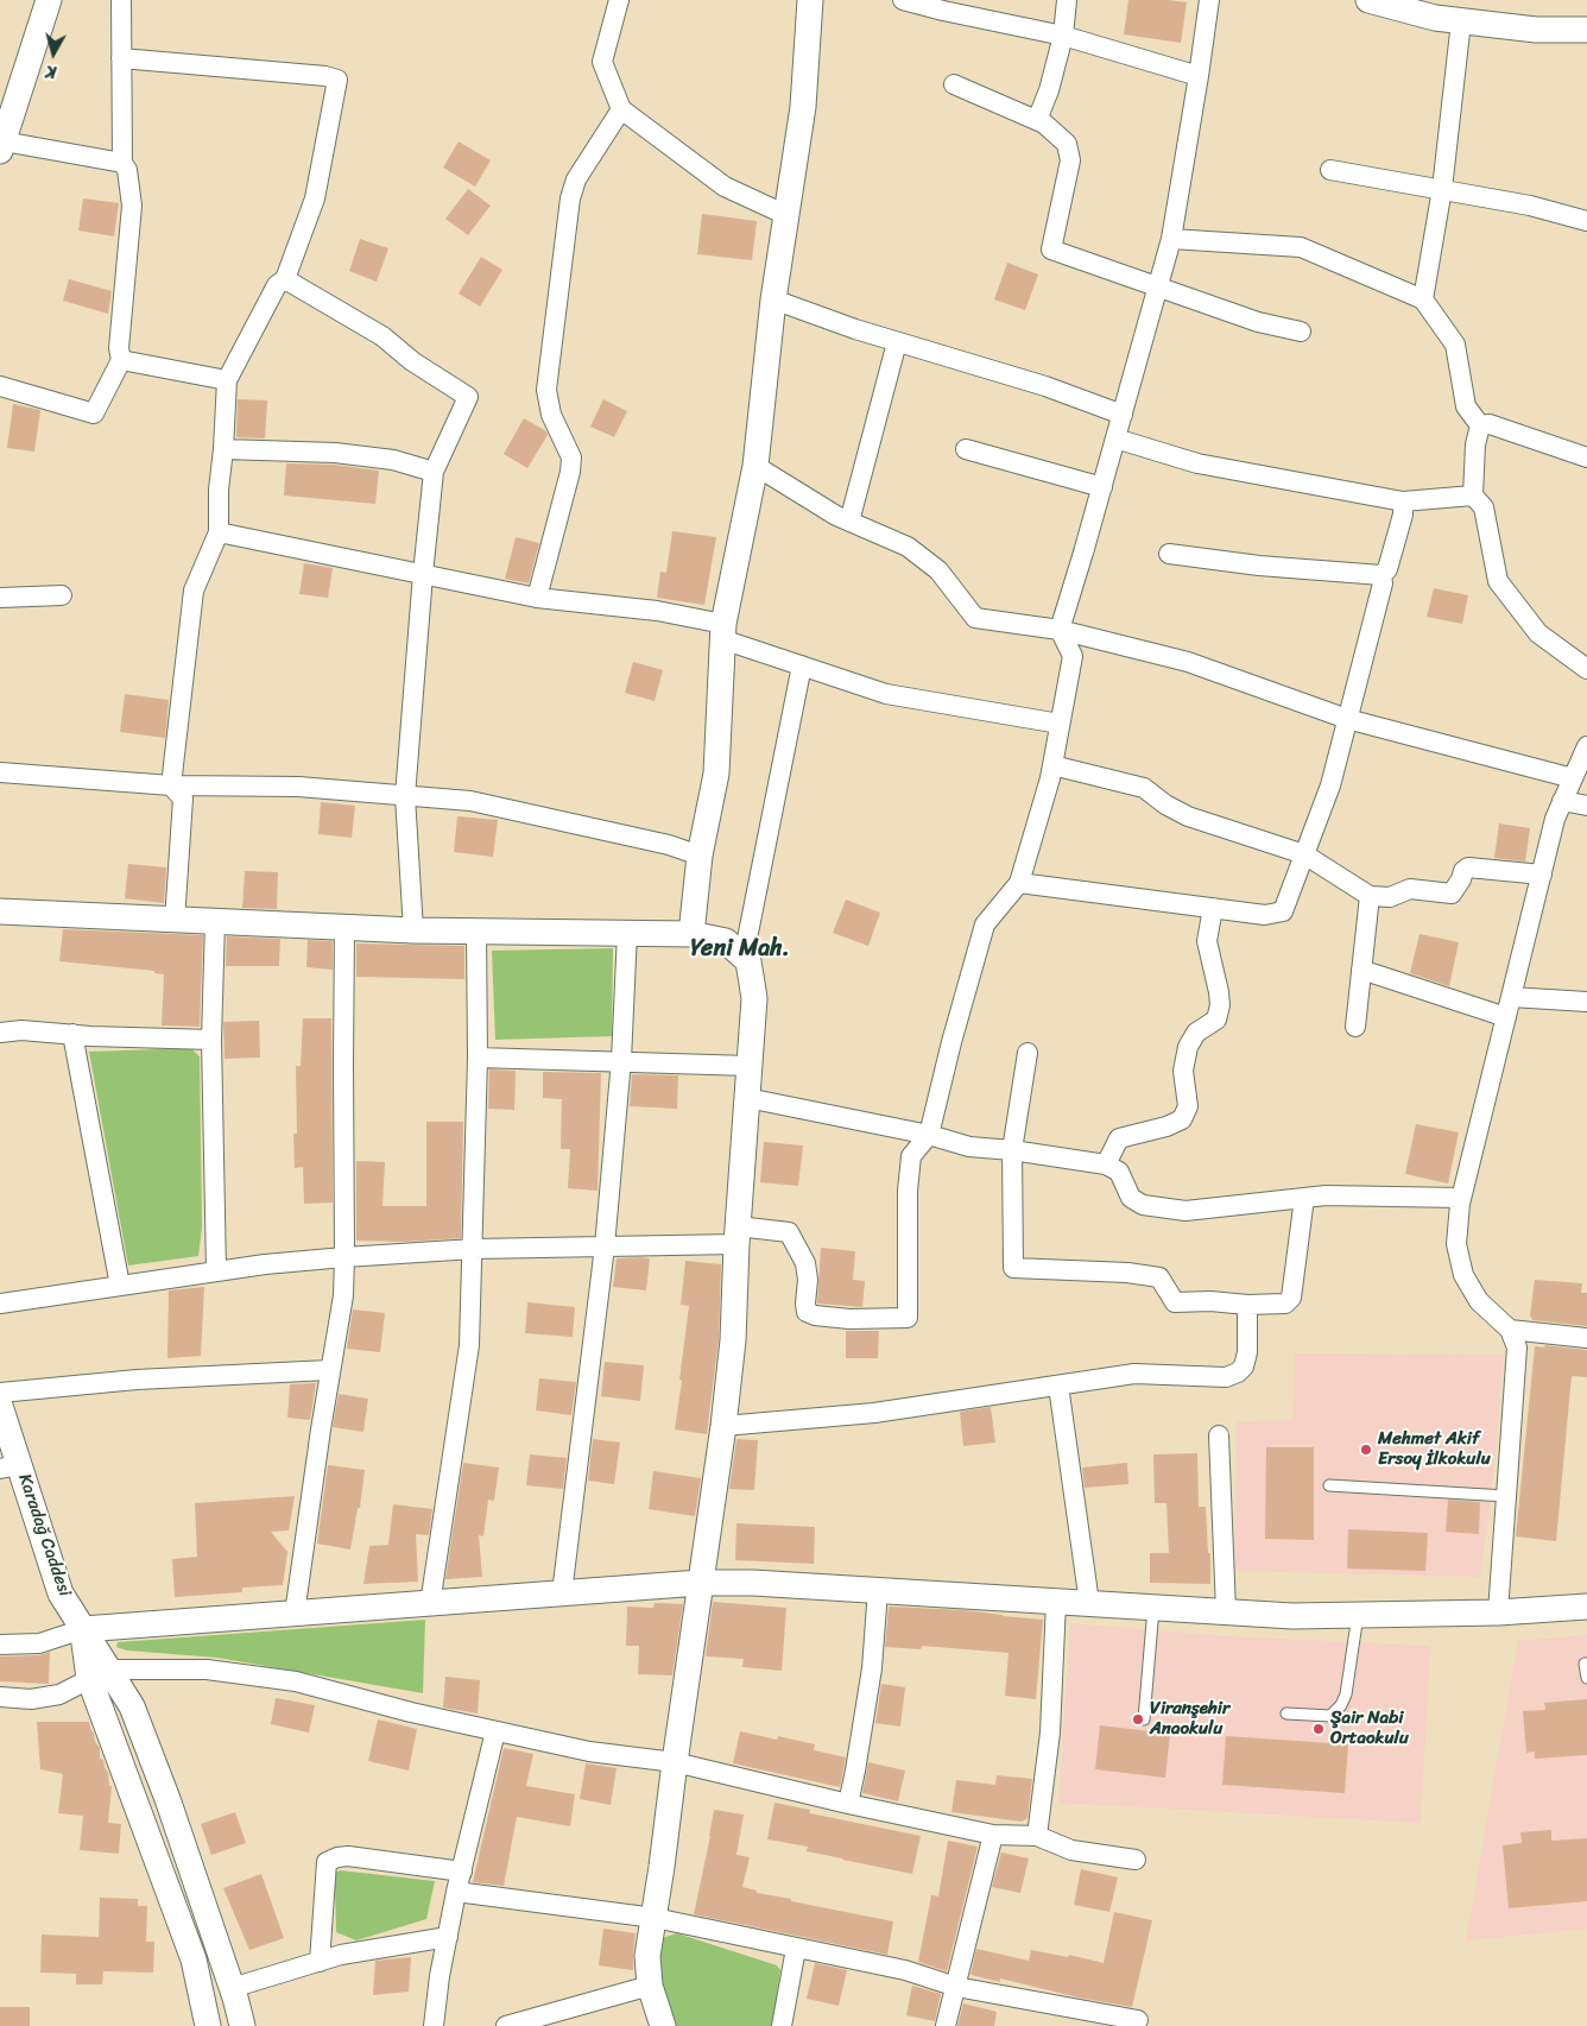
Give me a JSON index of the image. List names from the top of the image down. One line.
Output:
{"streets":{"street":["Karadağ Caddesi"]},"districts":["Yeni Mah."],"places":["Mehmet Akif Ersoy İlkokulu","Viranşehir Anaokulu","Şair Nabi Ortaokulu"],"north":"bottom"}
